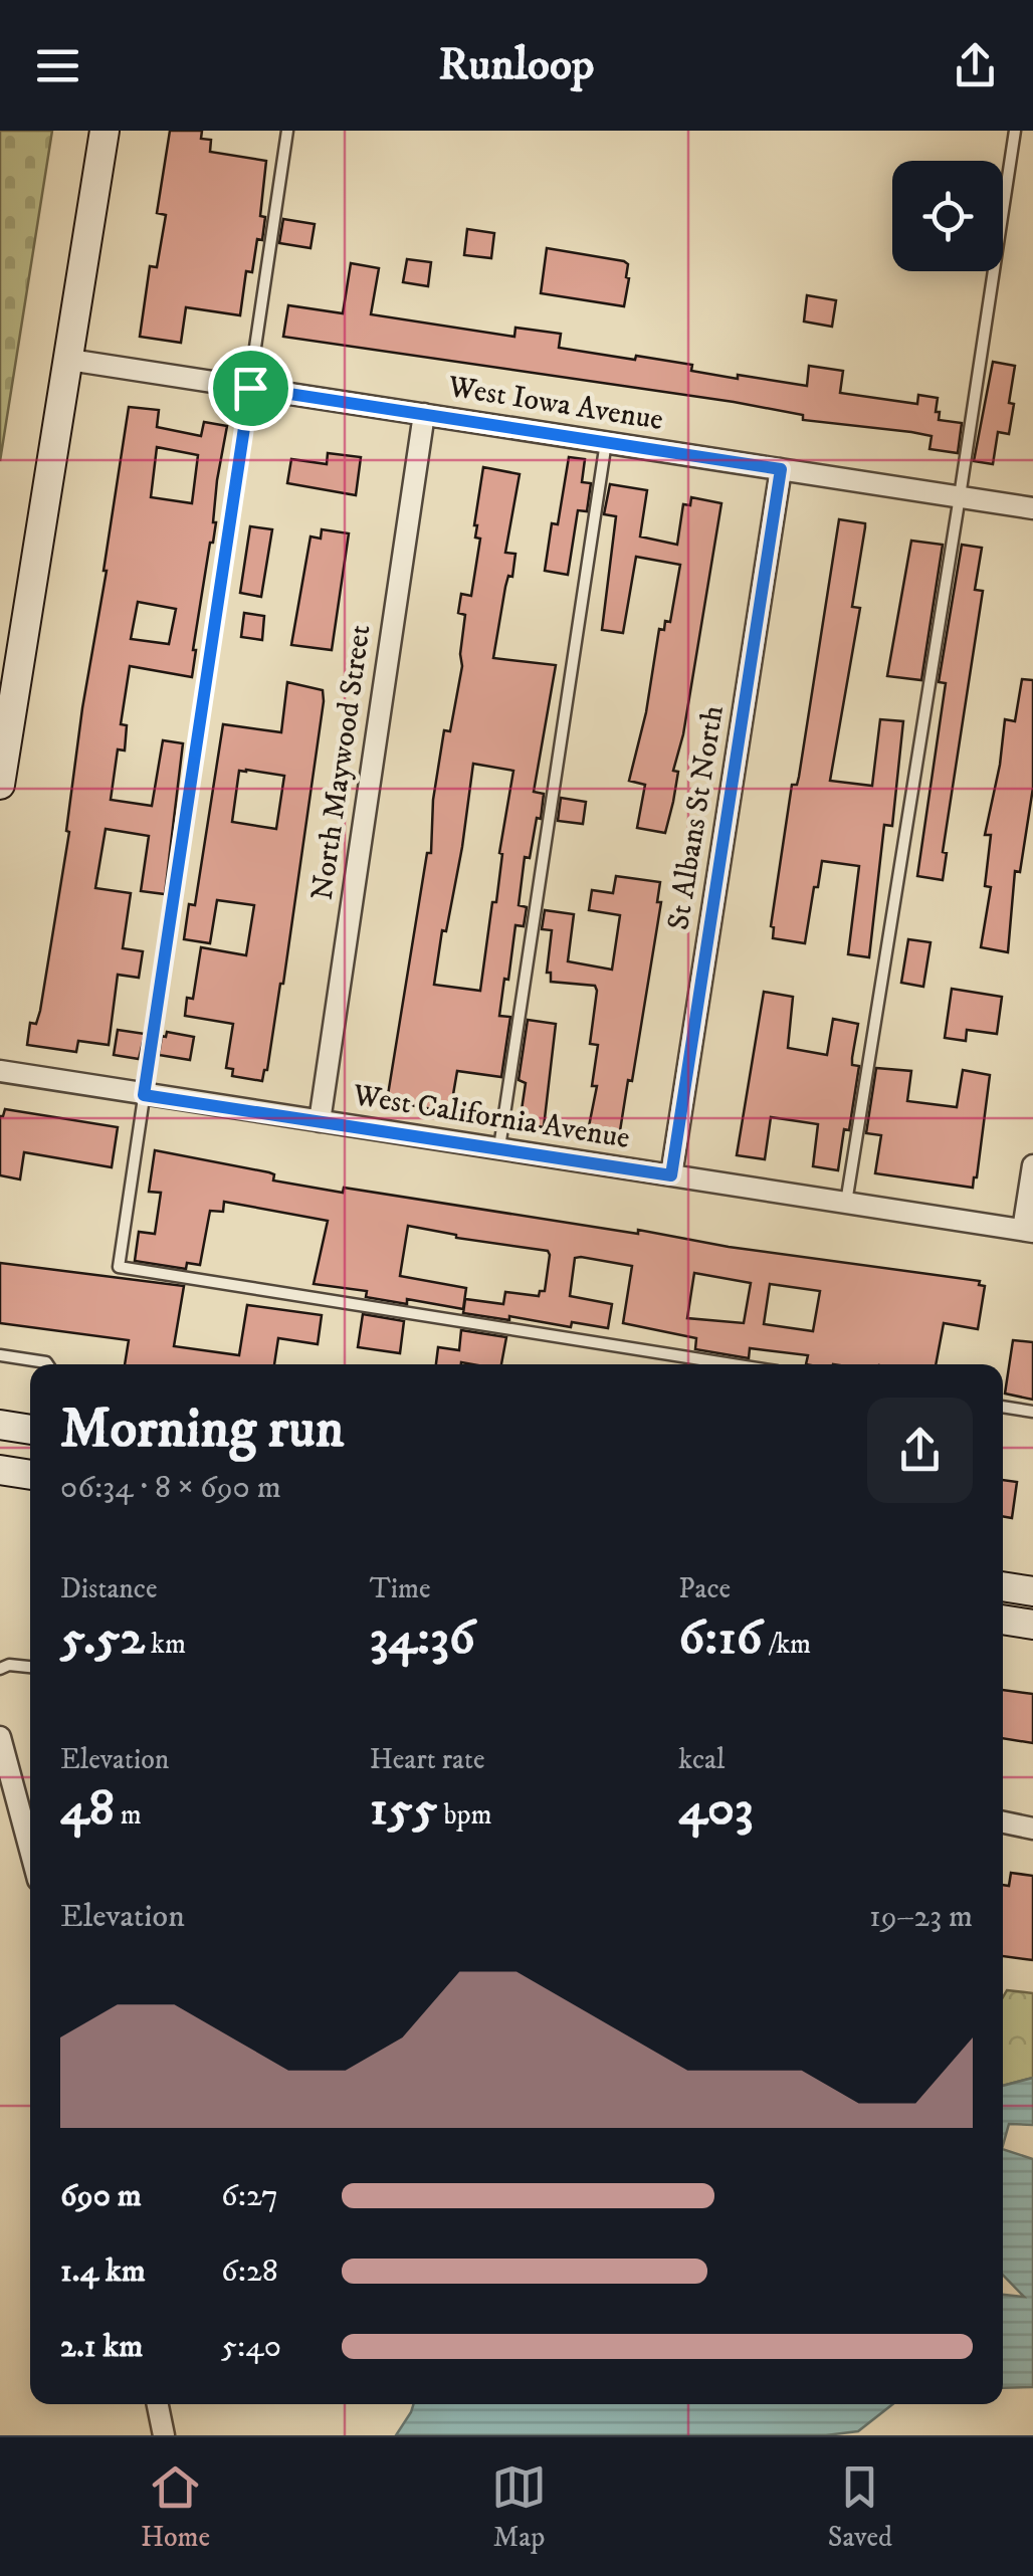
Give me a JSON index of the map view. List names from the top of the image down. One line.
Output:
{"streets":{"street":["West Iowa Avenue","North Maywood Street","St Albans St North","West California Avenue"]},"crossings":[["West Iowa Avenue","North Maywood Street"],["West Iowa Avenue","St Albans St North"],["North Maywood Street","West California Avenue"],["St Albans St North","West California Avenue"]],"page":{"header":"Runloop","heading":["Morning run","06:34 · 8 × 690 m"],"stats":[["Distance","5.52 km"],["Time","34:36"],["Pace","6:16 /km"],["Elevation","48 m"],["Heart rate","155 bpm"],["kcal","403"]],"chart":["Elevation","19–23 m"],"list":[{"name":"690 m","note":"6:27"},{"name":"1.4 km","note":"6:28"},{"name":"2.1 km","note":"5:40"}],"tabs":["Home","Map","Saved"]}}
